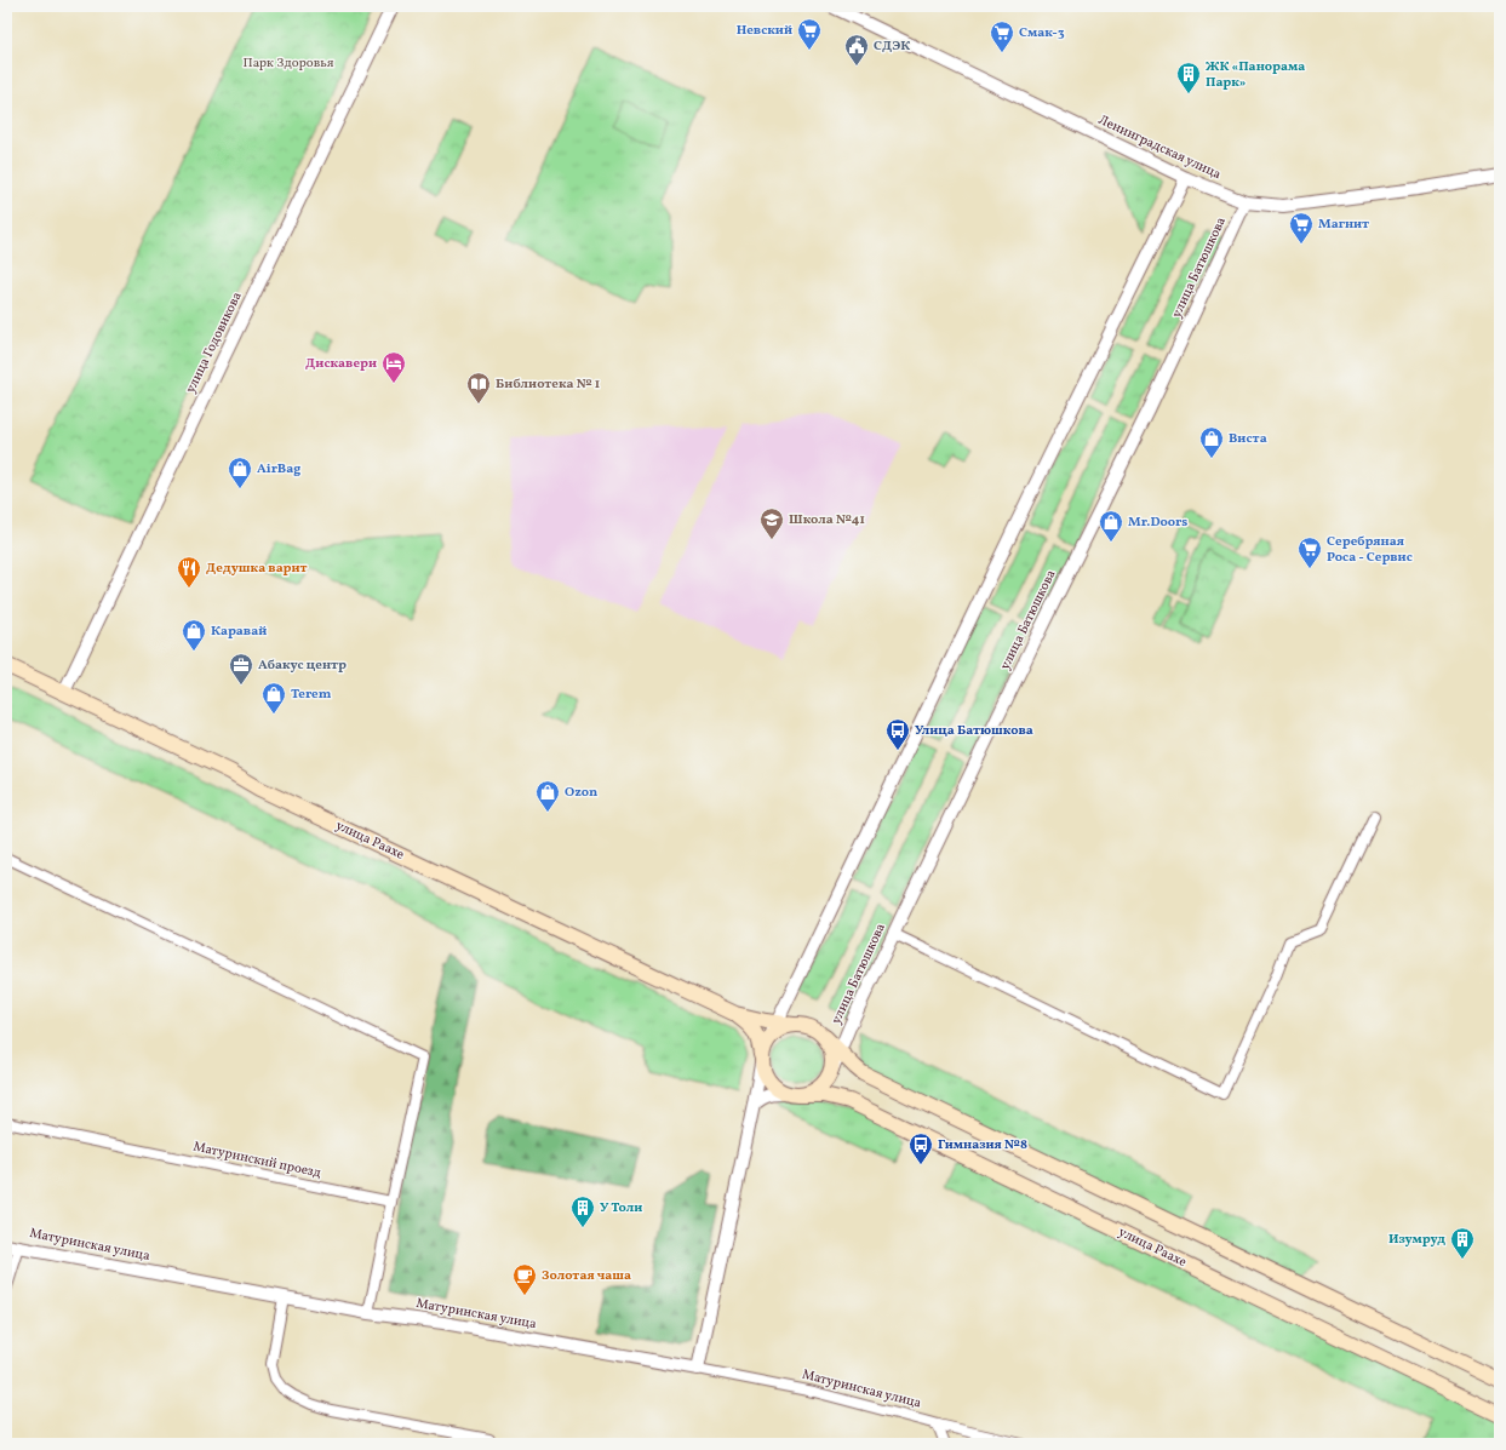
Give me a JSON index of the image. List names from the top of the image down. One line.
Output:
{"streets":{"main road":["улица Раахе"],"street":["Ленинградская улица","улица Батюшкова","улица Годовикова","Матуринский проезд","Матуринская улица"]},"crossings":[["Ленинградская улица","улица Батюшкова"],["улица Батюшкова","улица Раахе"],["улица Годовикова","улица Раахе"]],"parks":["Парк Здоровья"],"places":{"supermarket":["Невский","Смак-3","Магнит","Серебряная Роса - Сервис"],"public building":["СДЭК"],"building":["ЖК «Панорама Парк»","У Толи","Изумруд"],"hotel":["Дискавери"],"library":["Библиотека № 1"],"shop":["Виста","AirBag","Mr.Doors","Каравай","Terem","Ozon"],"school or university":["Школа №41"],"restaurant":["Дедушка варит"],"office":["Абакус центр"],"bus stop":["Улица Батюшкова","Гимназия №8"],"cafe":["Золотая чаша"]}}
